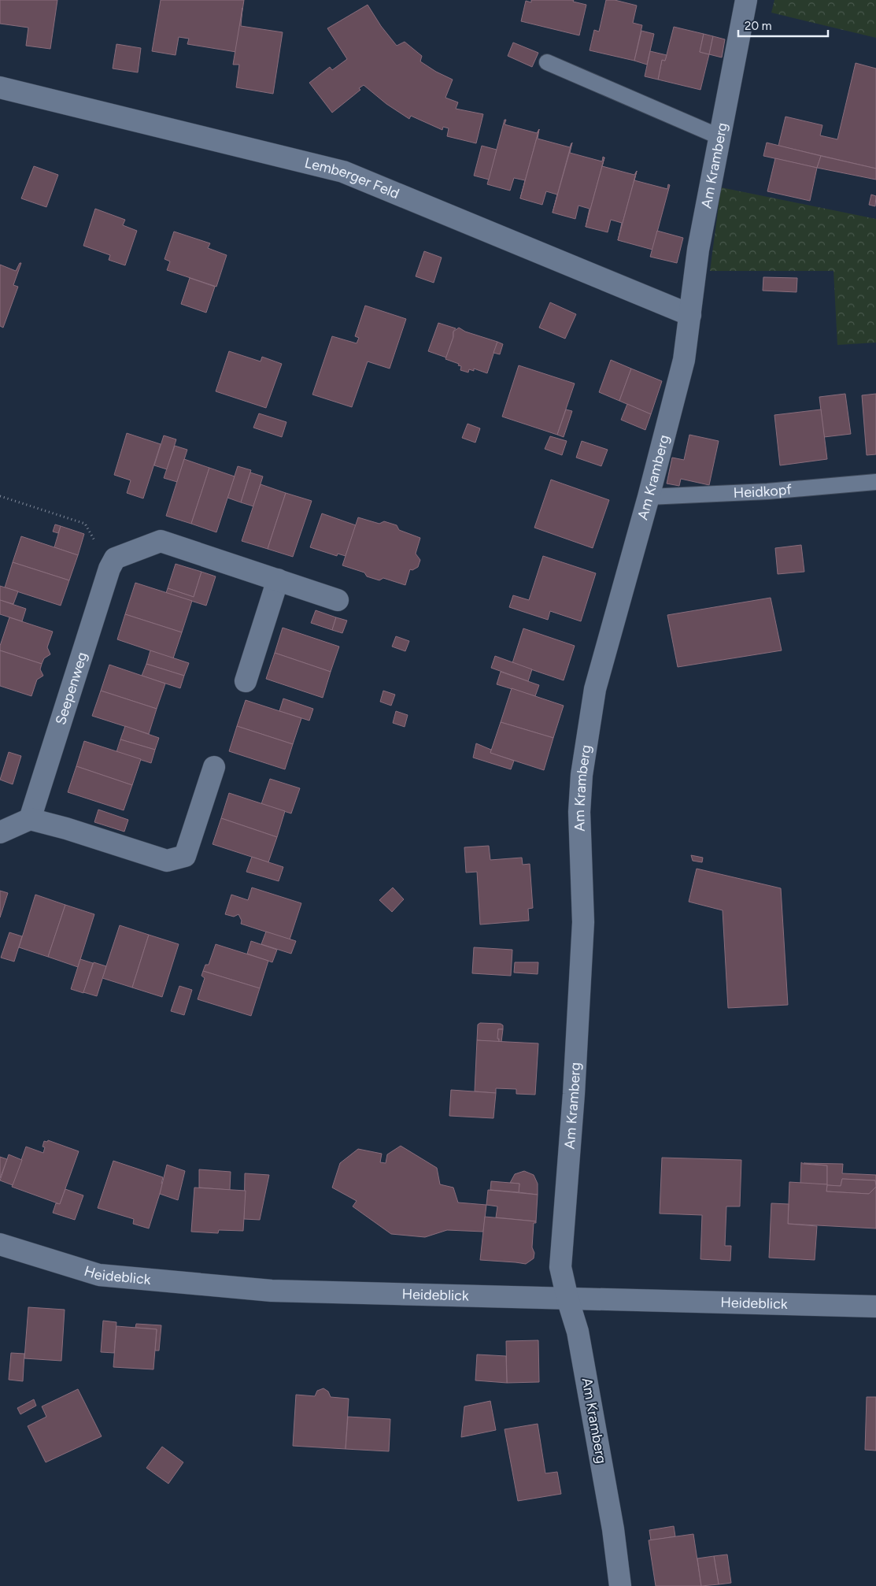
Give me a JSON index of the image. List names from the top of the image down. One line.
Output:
{"streets":{"street":["Am Kramberg","Lemberger Feld","Seepenweg","Heideblick"],"lane":["Heidkopf"]},"crossings":[["Am Kramberg","Lemberger Feld"],["Am Kramberg","Heidkopf"],["Am Kramberg","Heideblick"]],"scale_bar":"20 m"}
